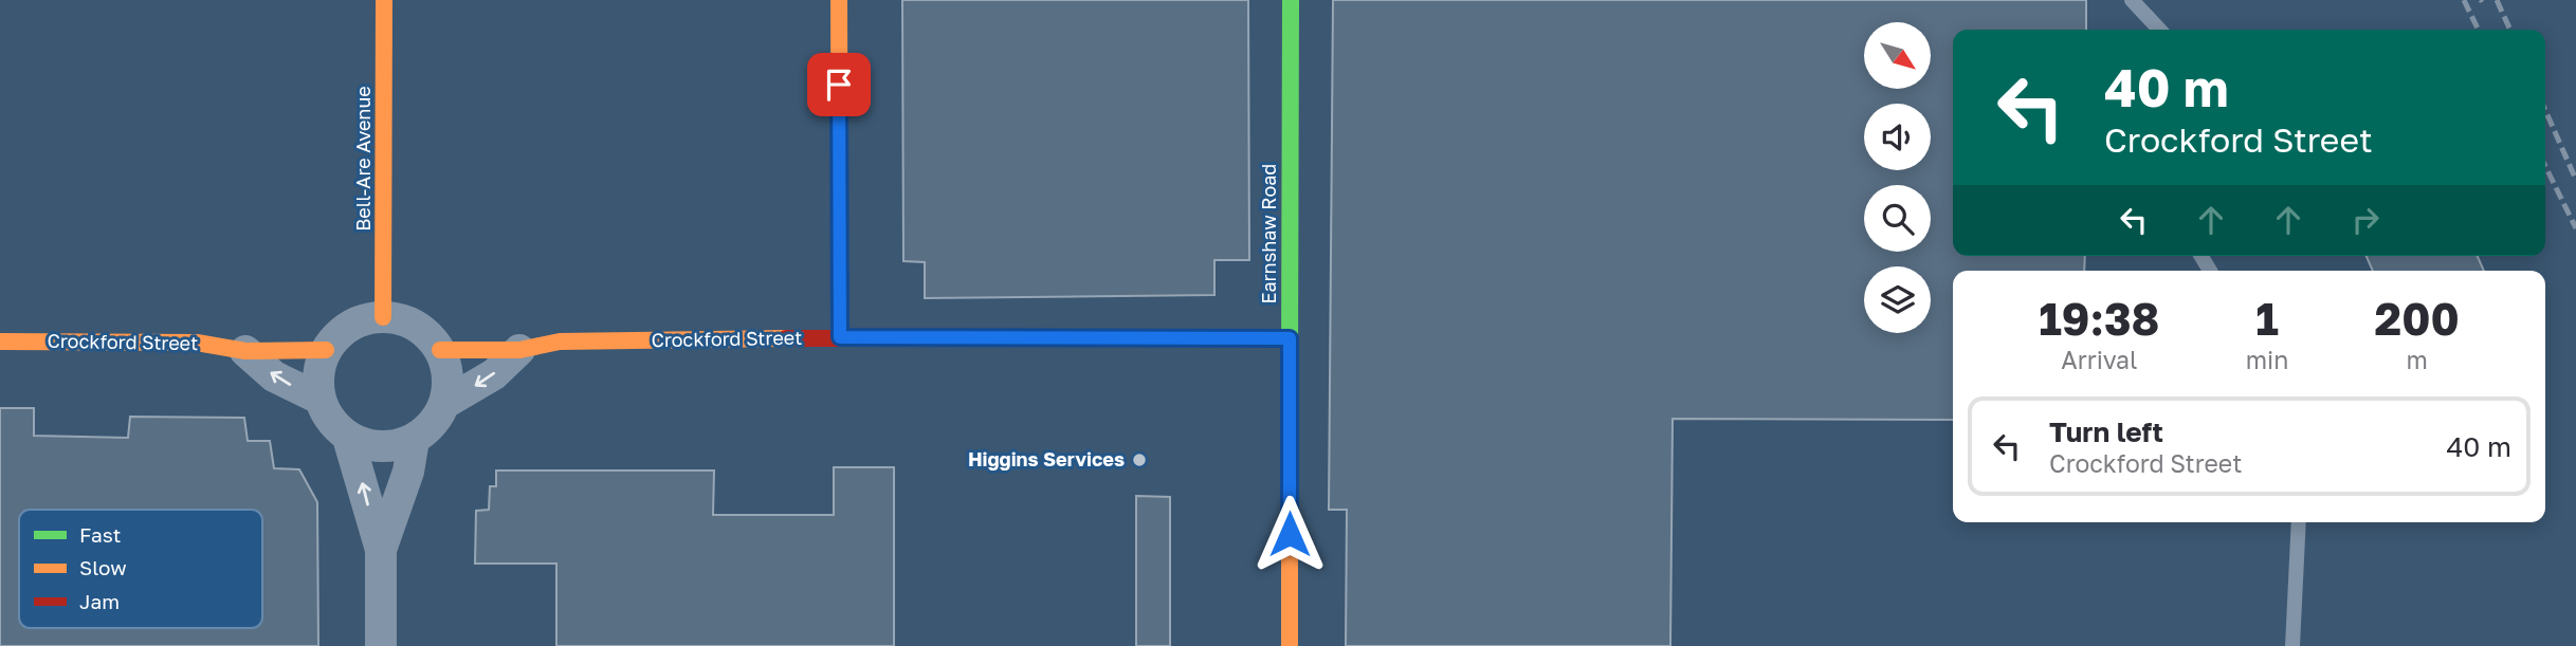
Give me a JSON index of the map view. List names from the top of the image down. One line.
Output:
{"streets":{"street":["Bell-Are Avenue","Earnshaw Road","Crockford Street"]},"crossings":[["Bell-Are Avenue","Crockford Street"],["Earnshaw Road","Crockford Street"]],"places":["Higgins Services"],"legend":["Fast","Slow","Jam"],"north":"bottom right","page":{"turn":["40 m","Crockford Street"],"eta":["19:38","Arrival","1","min","200","m"],"list":[{"name":"Turn left","note":"Crockford Street","value":"40 m"}]}}
